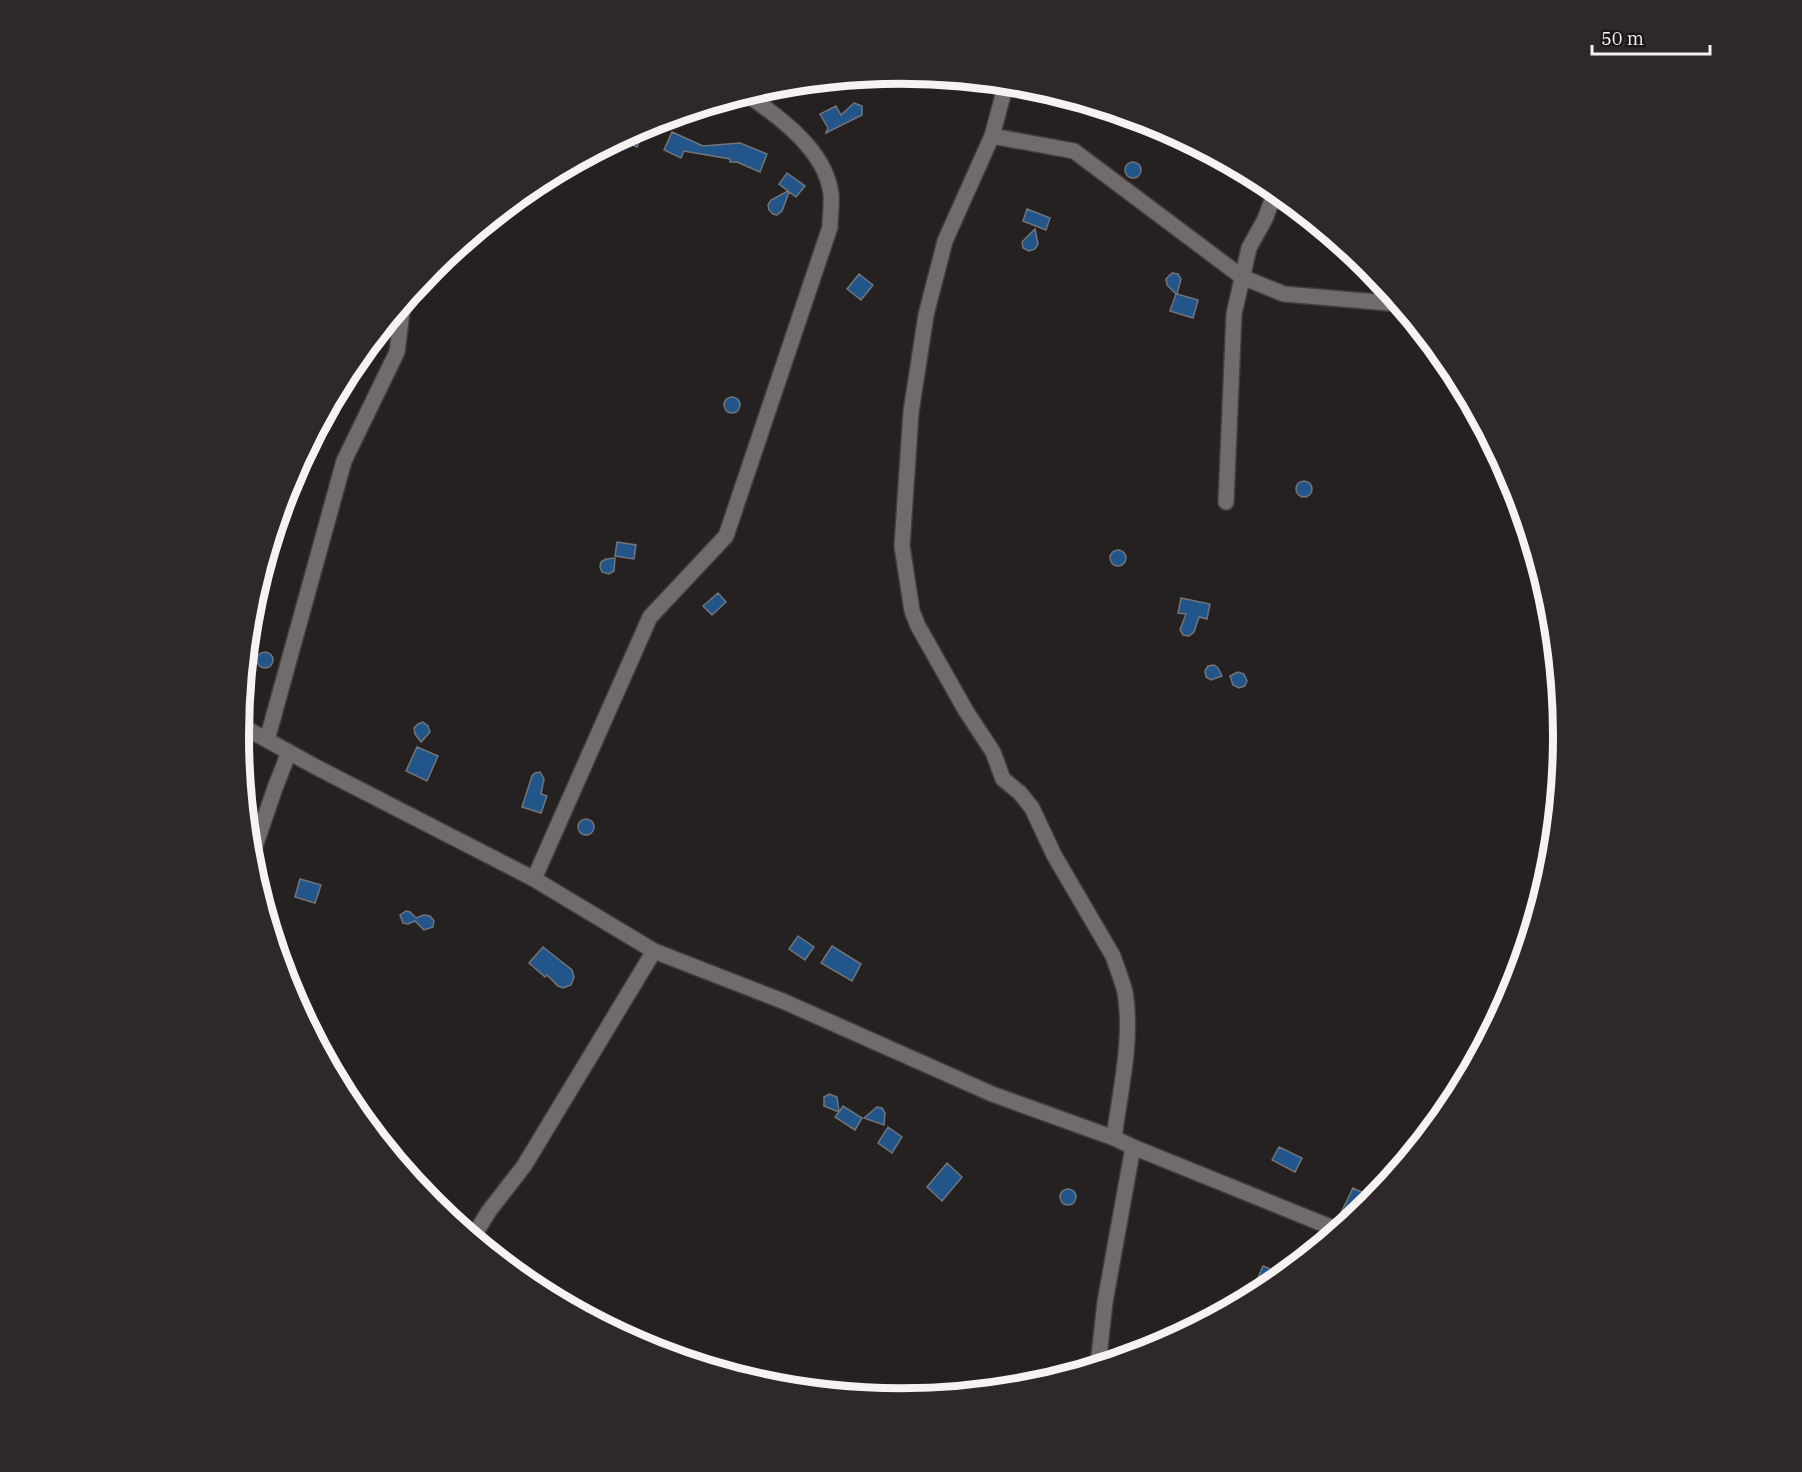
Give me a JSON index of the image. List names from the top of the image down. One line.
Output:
{"scale_bar":"50 m"}
